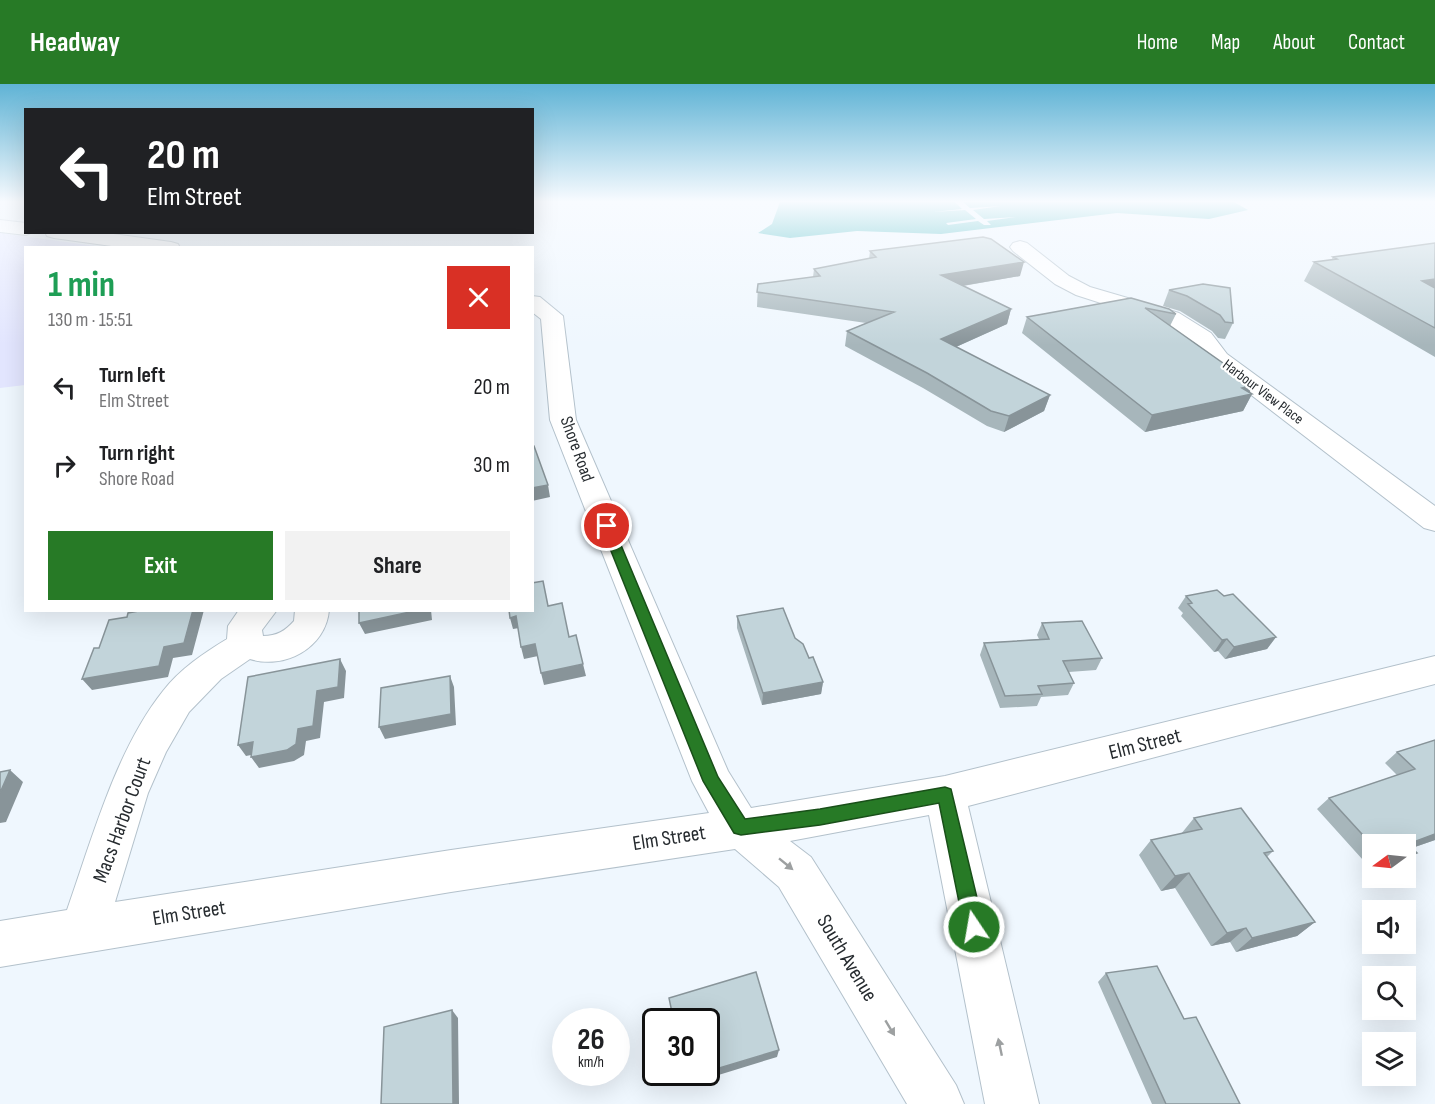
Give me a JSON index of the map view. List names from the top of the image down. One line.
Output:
{"streets":{"street":["Harbour View Place","Shore Road","Elm Street","Macs Harbor Court","South Avenue"]},"crossings":[["Shore Road","Elm Street"],["Shore Road","South Avenue"],["Elm Street","Macs Harbor Court"],["Elm Street","South Avenue"]],"north":"left","page":{"header":"Headway","nav":["Home","Map","About","Contact"],"turn":["20 m","Elm Street"],"heading":["1 min","130 m · 15:51"],"list":[{"name":"Turn left","note":"Elm Street","value":"20 m"},{"name":"Turn right","note":"Shore Road","value":"30 m"}],"buttons":["Exit","Share"],"speed":"26 km/h","limit":"30"}}
